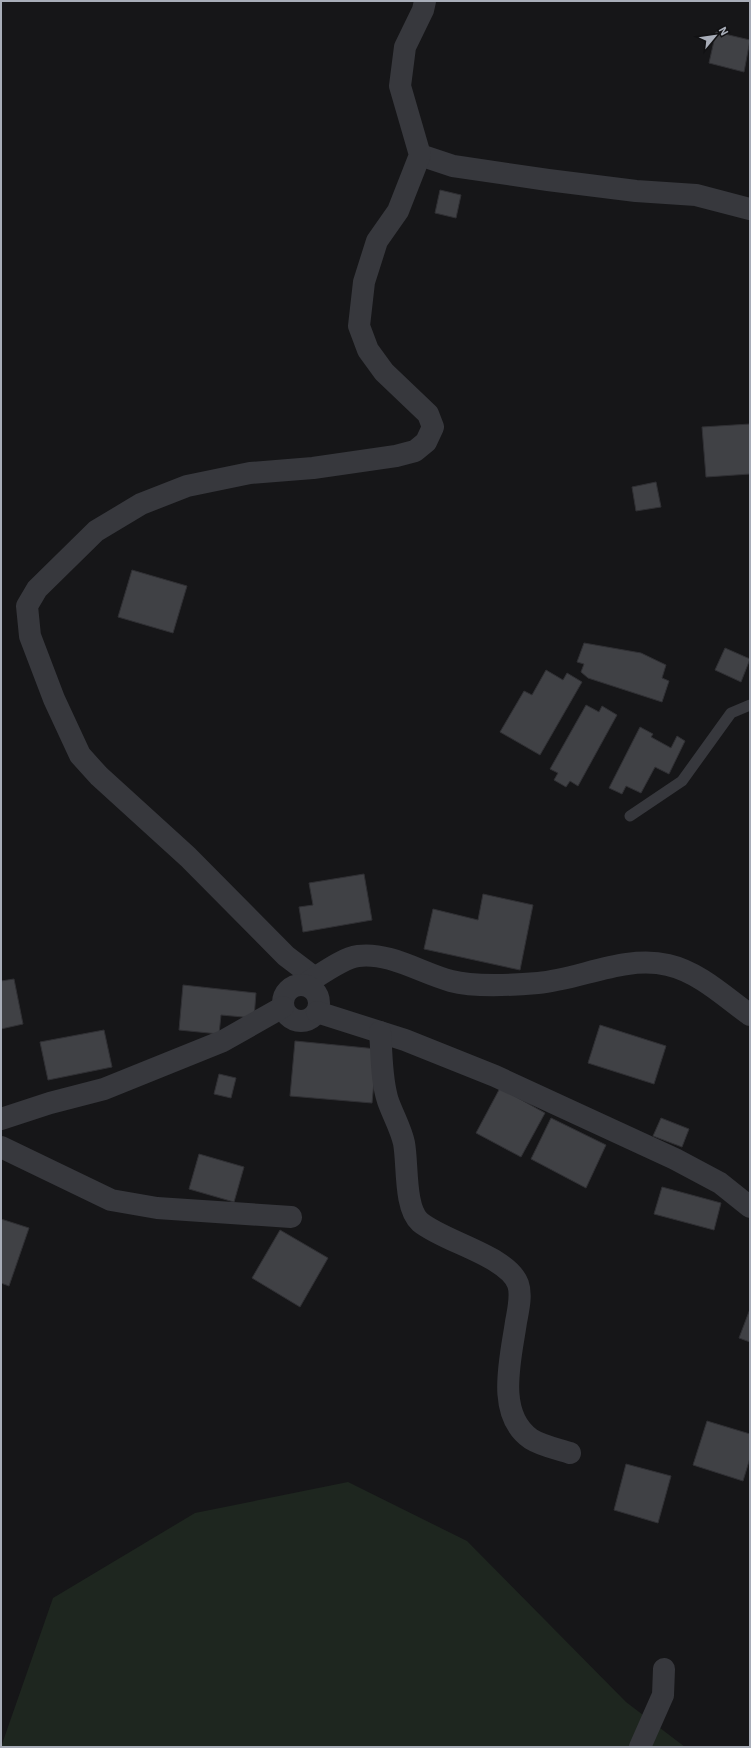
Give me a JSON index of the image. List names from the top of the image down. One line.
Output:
{"north":"top right"}
